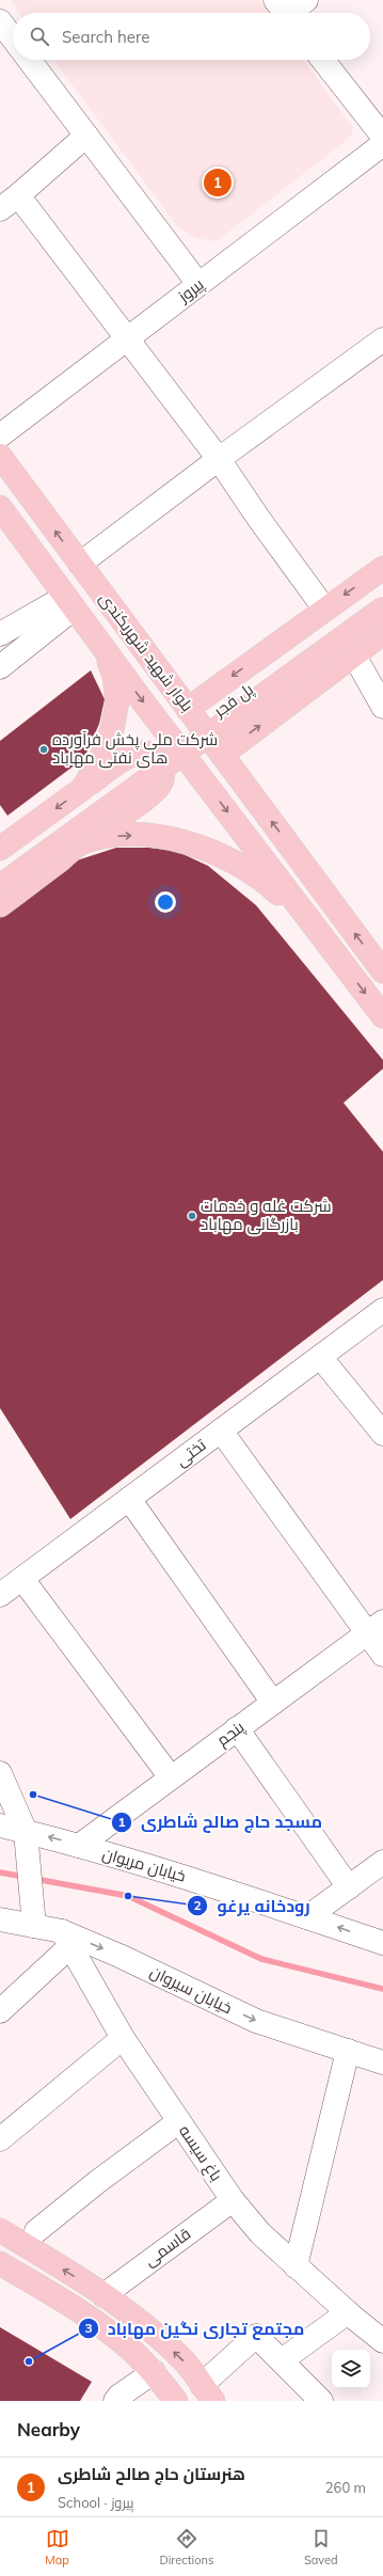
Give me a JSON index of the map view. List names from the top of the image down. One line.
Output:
{"streets":{"main road":["بلوار شهید شهریکندی","پل فجر"],"street":["پیروز","تختی","پنجم","خیابان مریوان","خیابان سیروان","باغ سیسه","قاسمی"]},"crossings":[["پنجم","خیابان مریوان"],["خیابان سیروان","باغ سیسه"],["باغ سیسه","قاسمی"]],"one_way":["خیابان سیروان"],"places":["شرکت ملی پخش فرآورده های نفتی مهاباد","شرکت غله و خدمات بازرگانی مهاباد","مسجد حاج صالح شاطری","رودخانه یرغو","مجتمع تجاری نگین مهاباد"],"page":{"search":"Search here","pins":"1","heading":"Nearby","list":[{"mark":"1","name":"هنرستان حاج صالح شاطری","note":"School · پیروز","value":"260 m"}],"nav":["Map","Directions","Saved"]}}
